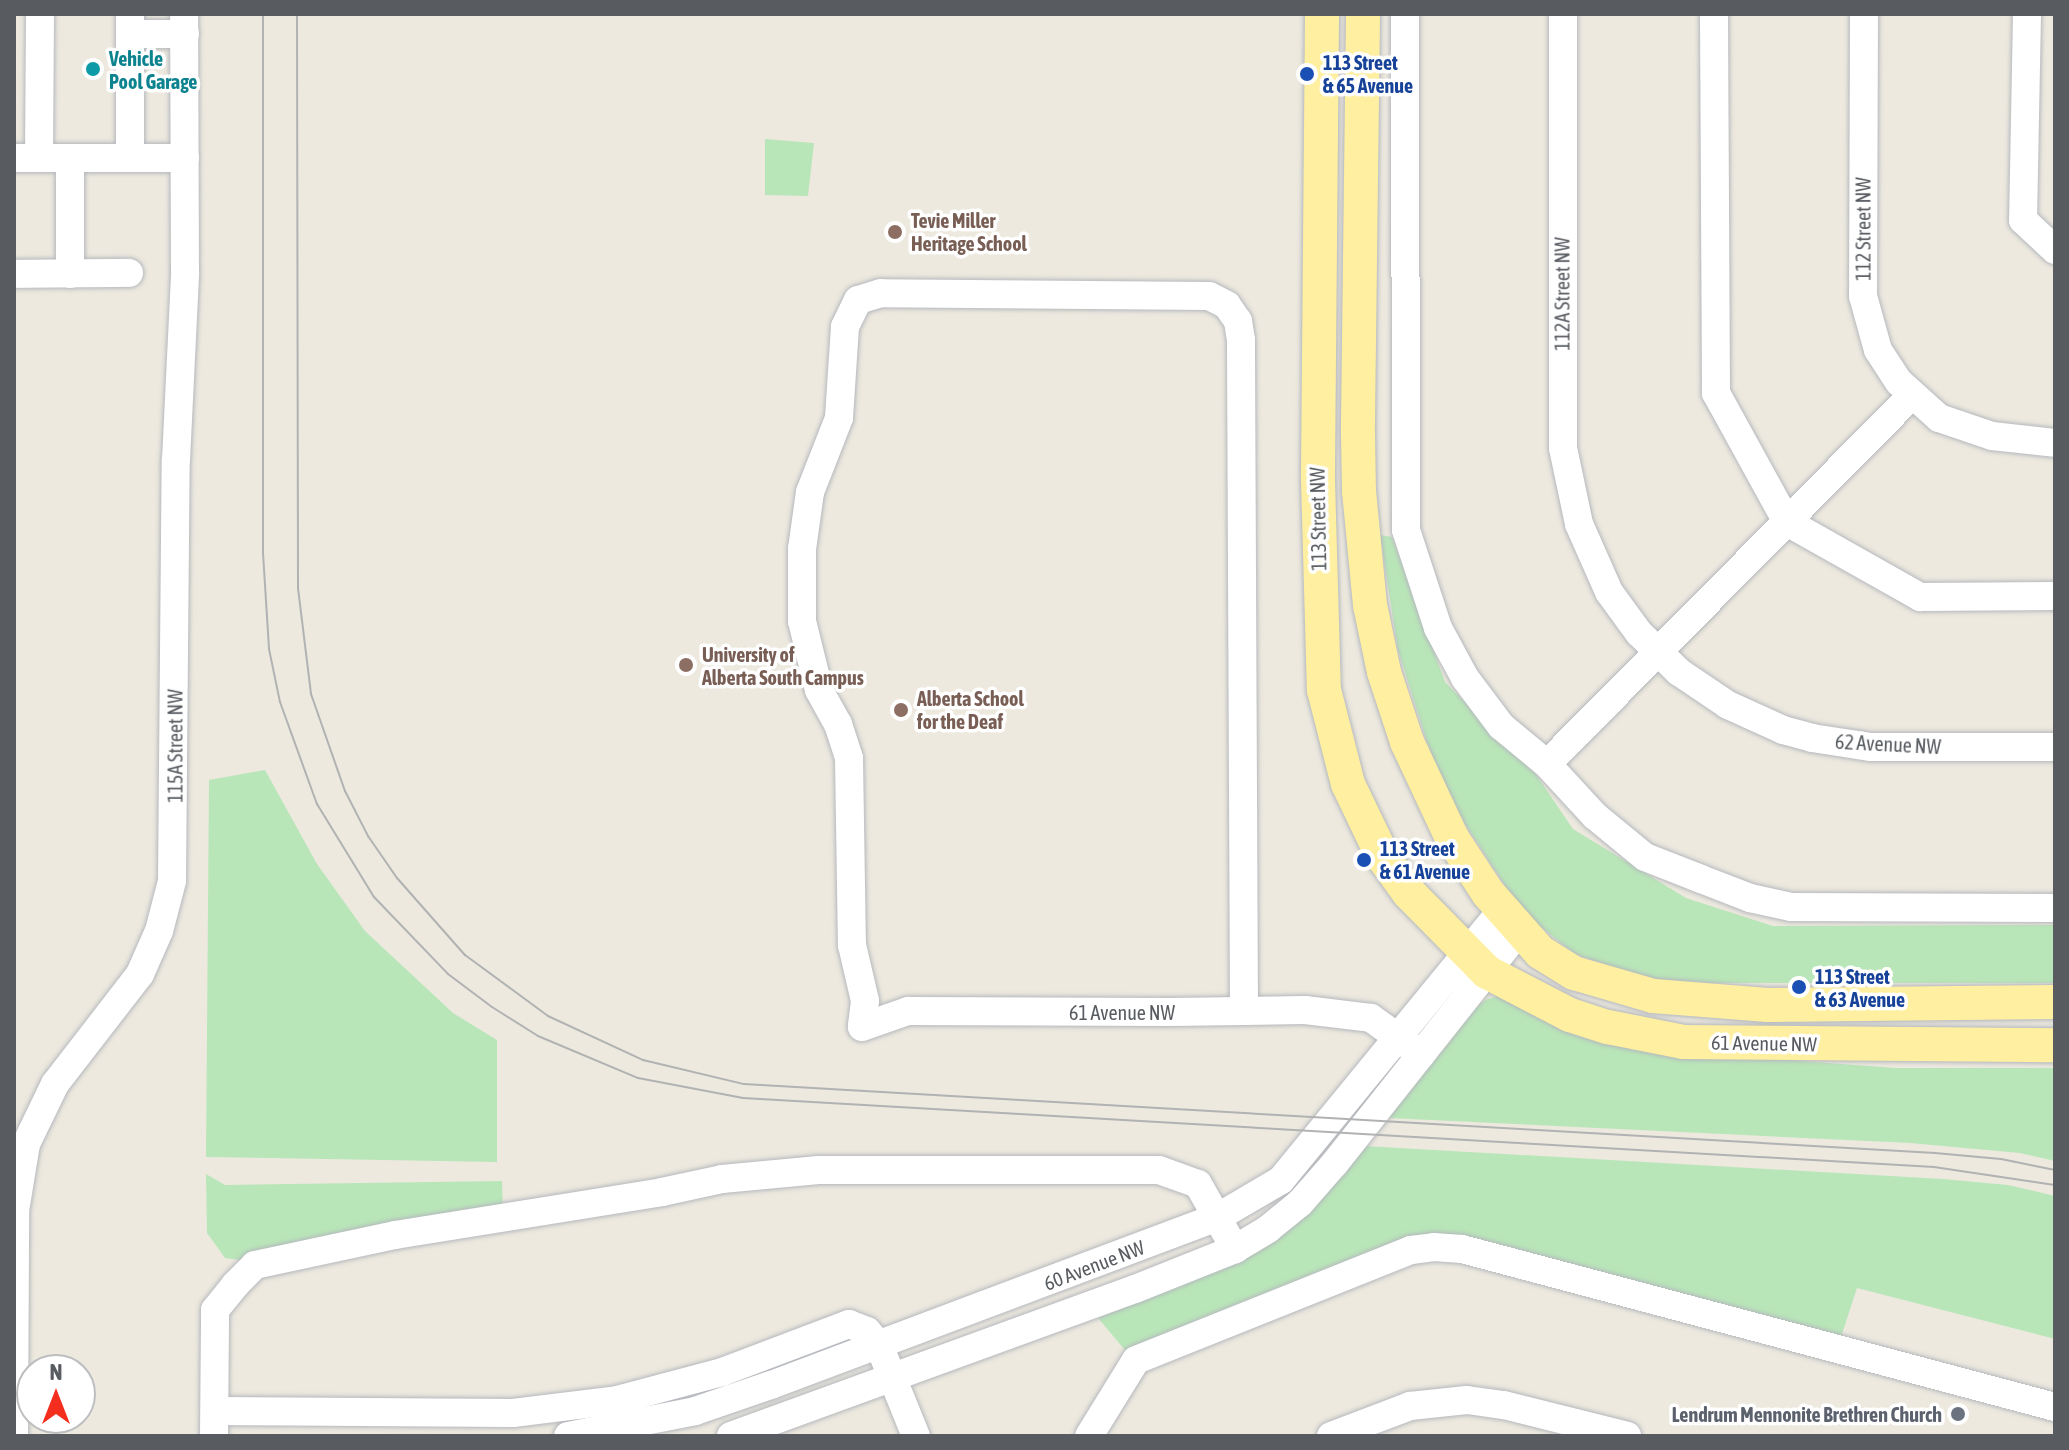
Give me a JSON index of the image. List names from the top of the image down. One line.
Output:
{"streets":{"main road":["113 Street NW","61 Avenue NW"],"street":["112 Street NW","112A Street NW","62 Avenue NW","115A Street NW","60 Avenue NW"]},"crossings":[["112A Street NW","62 Avenue NW"],["113 Street NW","61 Avenue NW"],["113 Street NW","60 Avenue NW"],["61 Avenue NW","60 Avenue NW"]],"places":["Vehicle Pool Garage","113 Street & 65 Avenue","Tevie Miller Heritage School","University of Alberta South Campus","Alberta School for the Deaf","113 Street & 61 Avenue","113 Street & 63 Avenue","Lendrum Mennonite Brethren Church"],"north":"top"}
